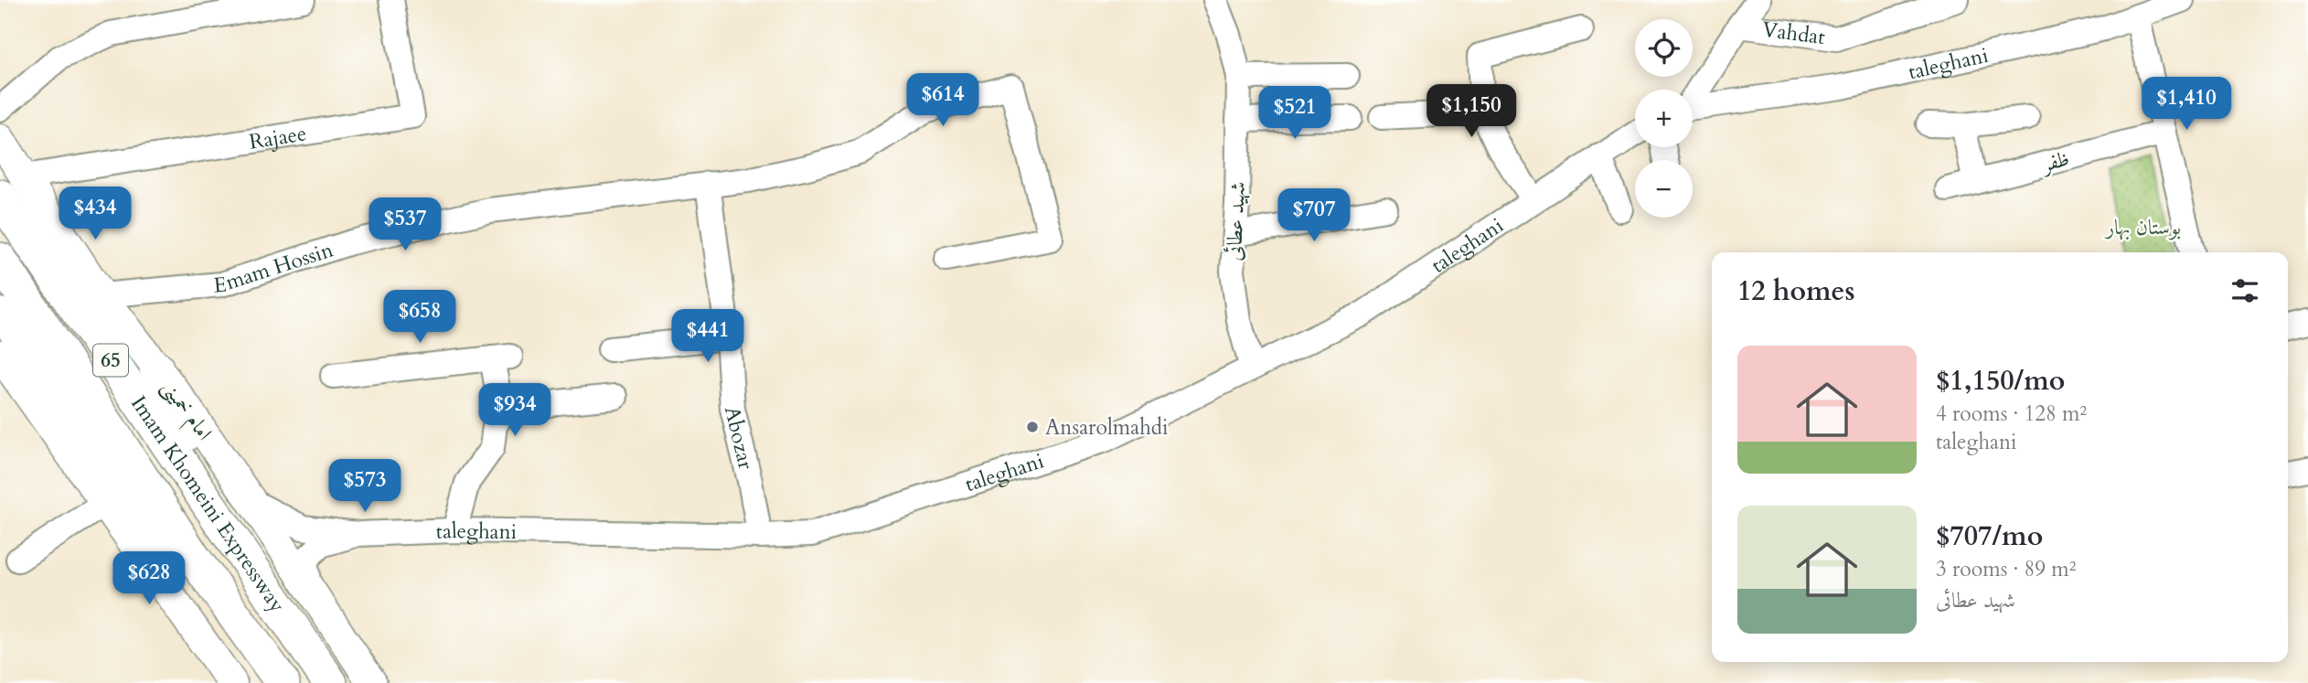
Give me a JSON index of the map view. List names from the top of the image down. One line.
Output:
{"streets":{"highway":["65","Imam Khomeini Expressway"],"main road":["امام خمینی"],"street":["Vahdat","taleghani","Rajaee","ظفر","شهید عطائی","Emam Hossin","Abozar"]},"crossings":[["taleghani","شهید عطائی"],["taleghani","Abozar"],["Rajaee","امام خمینی"],["Rajaee","Imam Khomeini Expressway"],["Emam Hossin","امام خمینی"],["Emam Hossin","Abozar"],["امام خمینی","Imam Khomeini Expressway"]],"parks":["بوستان بهار"],"places":["Ansarolmahdi"],"page":{"map_buttons":["+","−"],"price":["$614","$1,410","$1,150","$521","$434","$707","$537","$658","$441","$934","$573","$628"],"heading":"12 homes","list":[{"name":"$1,150/mo","note":"4 rooms · 128 m² · taleghani"},{"name":"$707/mo","note":"3 rooms · 89 m² · شهید عطائی"}]}}
